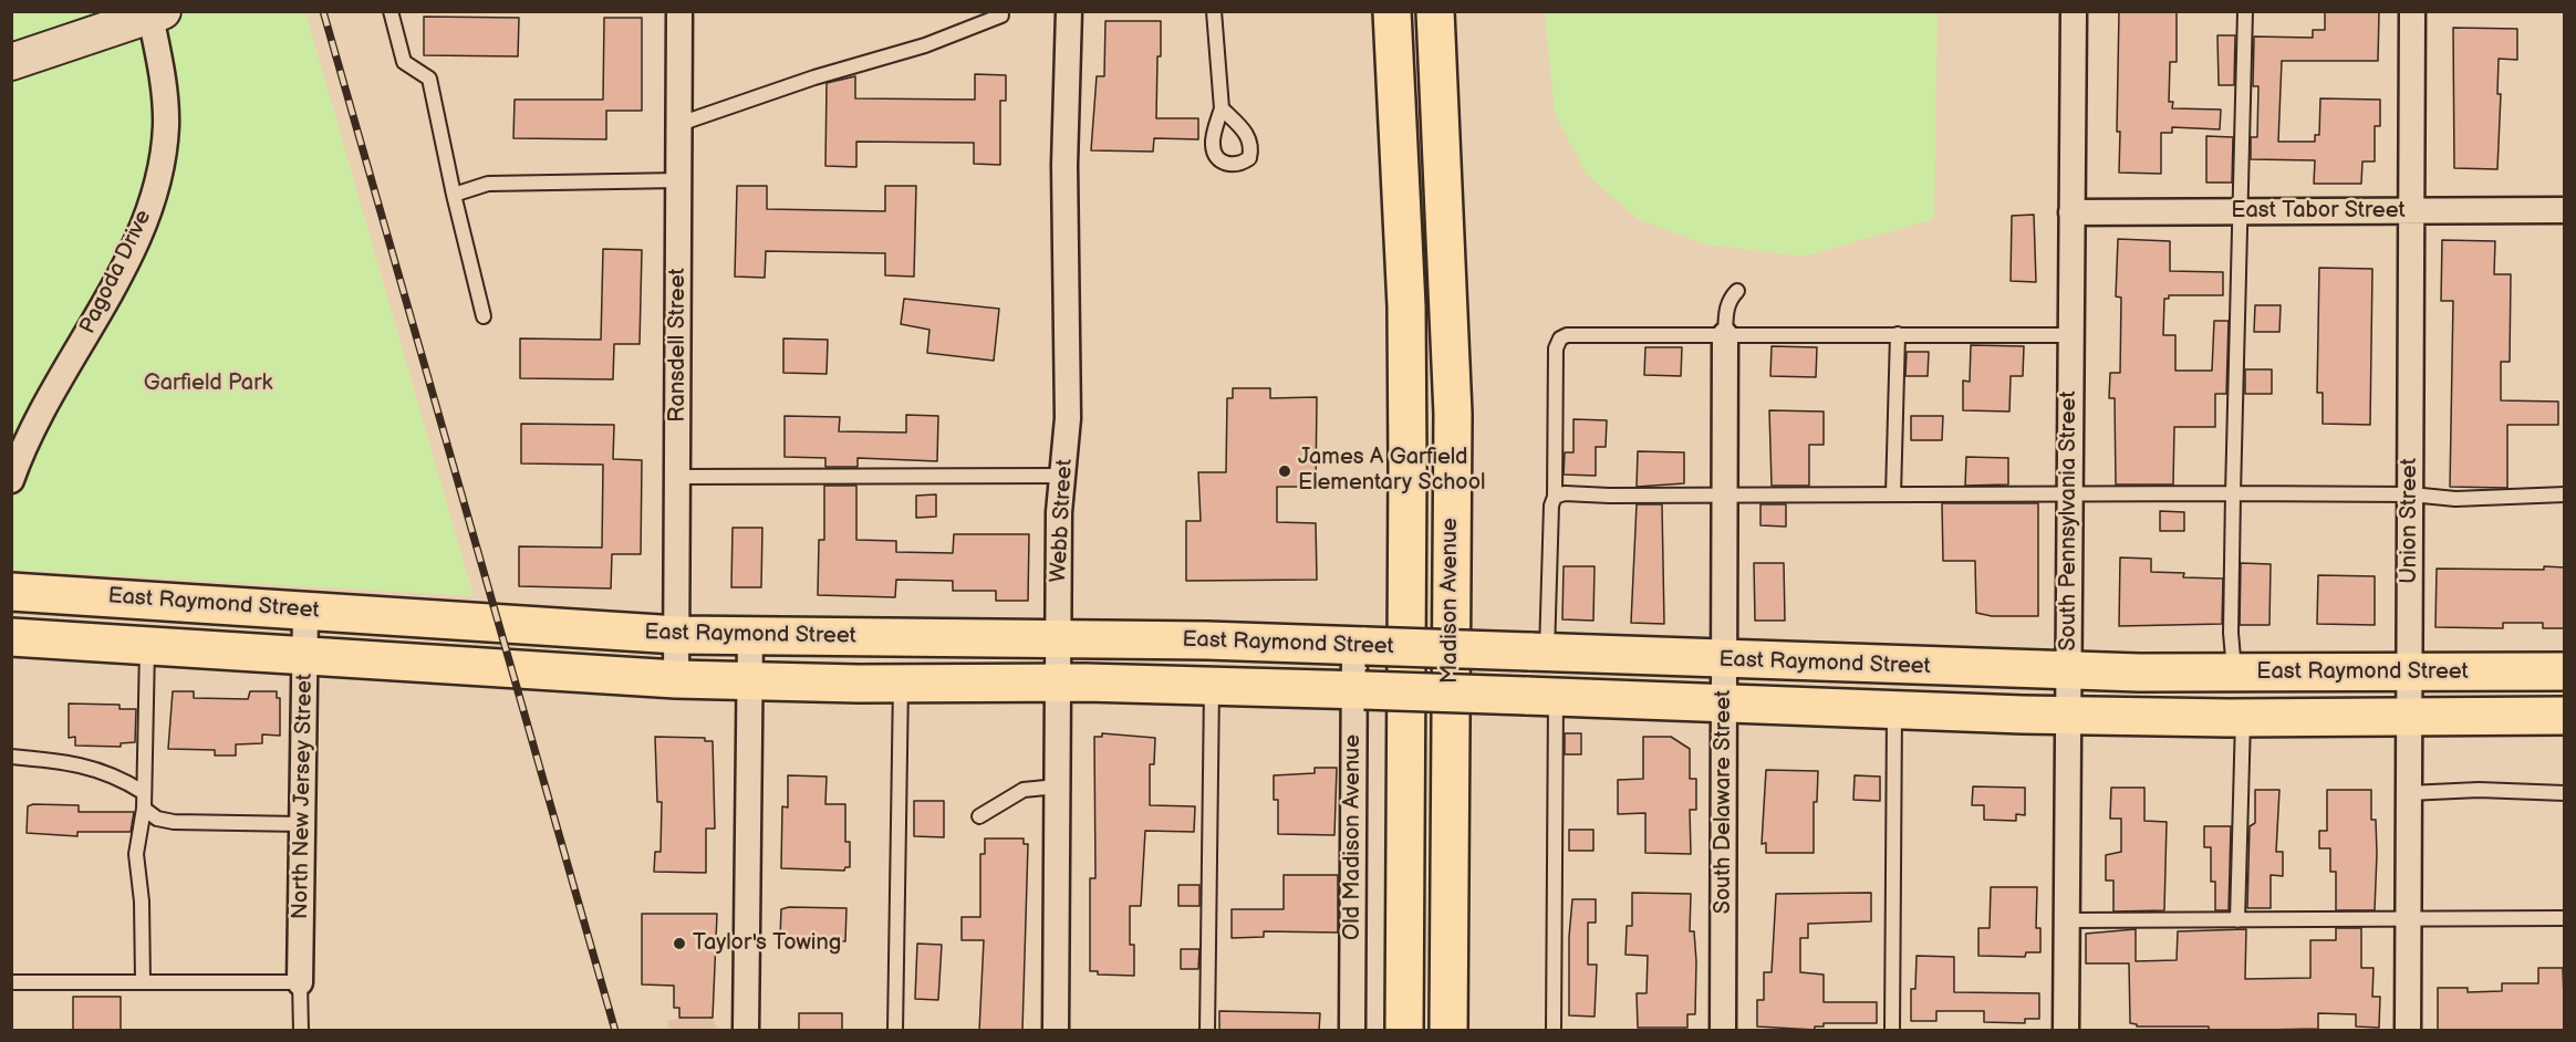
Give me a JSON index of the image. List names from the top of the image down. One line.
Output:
{"streets":{"main road":["Madison Avenue","East Raymond Street"],"street":["East Tabor Street","Pagoda Drive","Ransdell Street","Webb Street","South Pennsylvania Street","Union Street","North New Jersey Street","South Delaware Street","Old Madison Avenue"]},"crossings":[["East Tabor Street","South Pennsylvania Street"],["East Tabor Street","Union Street"],["Ransdell Street","East Raymond Street"],["Webb Street","East Raymond Street"],["South Pennsylvania Street","East Raymond Street"],["Union Street","East Raymond Street"],["East Raymond Street","North New Jersey Street"],["East Raymond Street","South Delaware Street"],["East Raymond Street","Old Madison Avenue"]],"parks":["Garfield Park"],"places":["James A Garfield Elementary School","Taylor's Towing"]}
